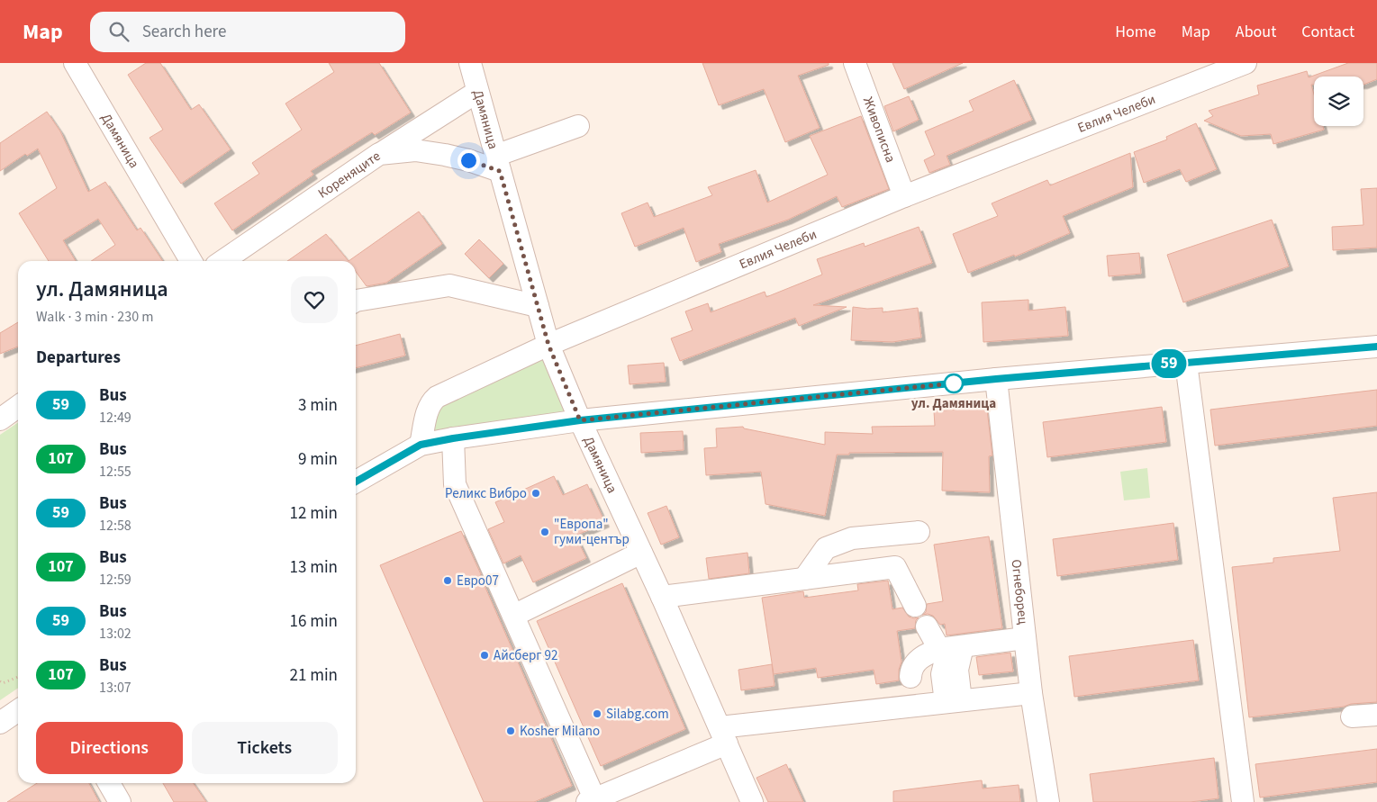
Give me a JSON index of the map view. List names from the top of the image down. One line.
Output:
{"streets":{"street":["Евлия Челеби","Дамяница","Живописна","Кореняците","Огнеборец"]},"crossings":[["Евлия Челеби","Дамяница"],["Евлия Челеби","Живописна"],["Дамяница","Кореняците"]],"places":["ул. Дамяница","Реликс Вибро","\"Европа\" гуми-център","Евро07","Айсберг 92","Silabg.com","Kosher Milano"],"lines":["bus line 59"],"page":{"header":"Map","search":"Search here","nav":["Home","Map","About","Contact"],"on_map":"59","heading":[["ул. Дамяница","Walk · 3 min · 230 m"],"Departures"],"list":[{"mark":"59","name":"Bus","note":"12:49","value":"3 min"},{"mark":"107","name":"Bus","note":"12:55","value":"9 min"},{"mark":"59","name":"Bus","note":"12:58","value":"12 min"},{"mark":"107","name":"Bus","note":"12:59","value":"13 min"},{"mark":"59","name":"Bus","note":"13:02","value":"16 min"},{"mark":"107","name":"Bus","note":"13:07","value":"21 min"}],"buttons":["Directions","Tickets"]}}
